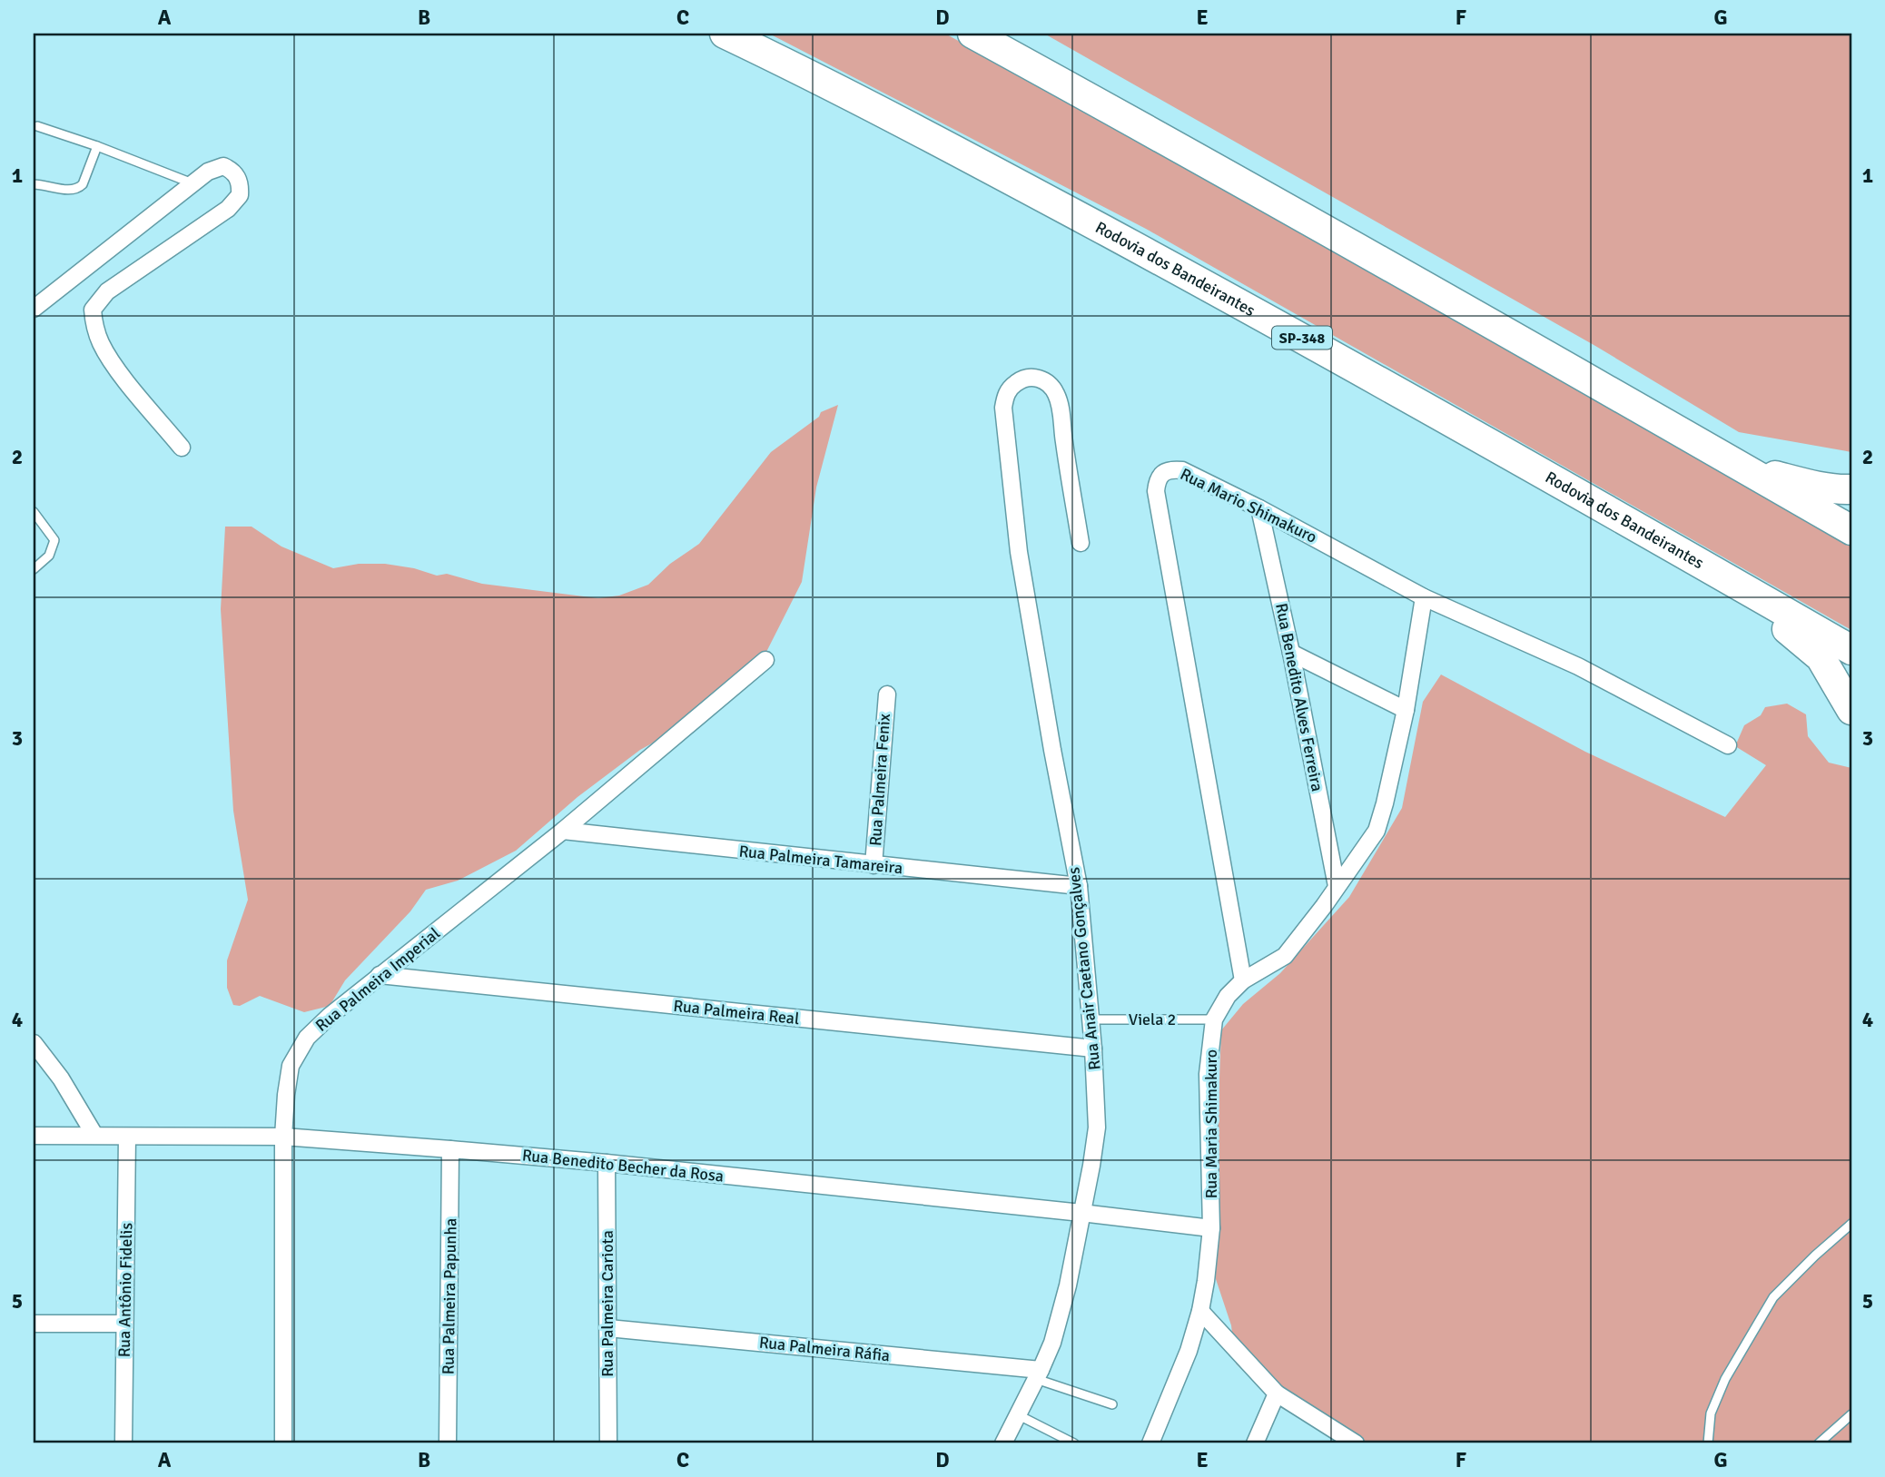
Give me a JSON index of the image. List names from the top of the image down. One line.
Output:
{"streets":{"highway":["Rodovia dos Bandeirantes","SP-348"],"street":["Rua Mario Shimakuro","Rua Benedito Alves Ferreira","Rua Palmeira Fenix","Rua Palmeira Tamareira","Rua Anair Caetano Gonçalves","Rua Palmeira Imperial","Rua Palmeira Real","Rua Maria Shimakuro","Rua Benedito Becher da Rosa","Rua Antônio Fidelis","Rua Palmeira Papunha","Rua Palmeira Cariota","Rua Palmeira Ráfia"],"lane":["Viela 2"]},"crossings":[["Rua Mario Shimakuro","Rua Benedito Alves Ferreira"],["Rua Mario Shimakuro","Rua Maria Shimakuro"],["Rua Benedito Alves Ferreira","Rua Maria Shimakuro"],["Rua Palmeira Fenix","Rua Palmeira Tamareira"],["Rua Palmeira Tamareira","Rua Anair Caetano Gonçalves"],["Rua Palmeira Tamareira","Rua Palmeira Imperial"],["Rua Anair Caetano Gonçalves","Rua Palmeira Real"],["Rua Anair Caetano Gonçalves","Viela 2"],["Rua Anair Caetano Gonçalves","Rua Benedito Becher da Rosa"],["Rua Anair Caetano Gonçalves","Rua Palmeira Ráfia"],["Rua Palmeira Imperial","Rua Palmeira Real"],["Rua Palmeira Imperial","Rua Benedito Becher da Rosa"],["Viela 2","Rua Maria Shimakuro"],["Rua Maria Shimakuro","Rua Benedito Becher da Rosa"],["Rua Benedito Becher da Rosa","Rua Antônio Fidelis"],["Rua Benedito Becher da Rosa","Rua Palmeira Papunha"],["Rua Benedito Becher da Rosa","Rua Palmeira Cariota"],["Rua Palmeira Cariota","Rua Palmeira Ráfia"]],"grid":{"columns":["A","B","C","D","E","F","G"],"rows":["1","2","3","4","5"]}}
